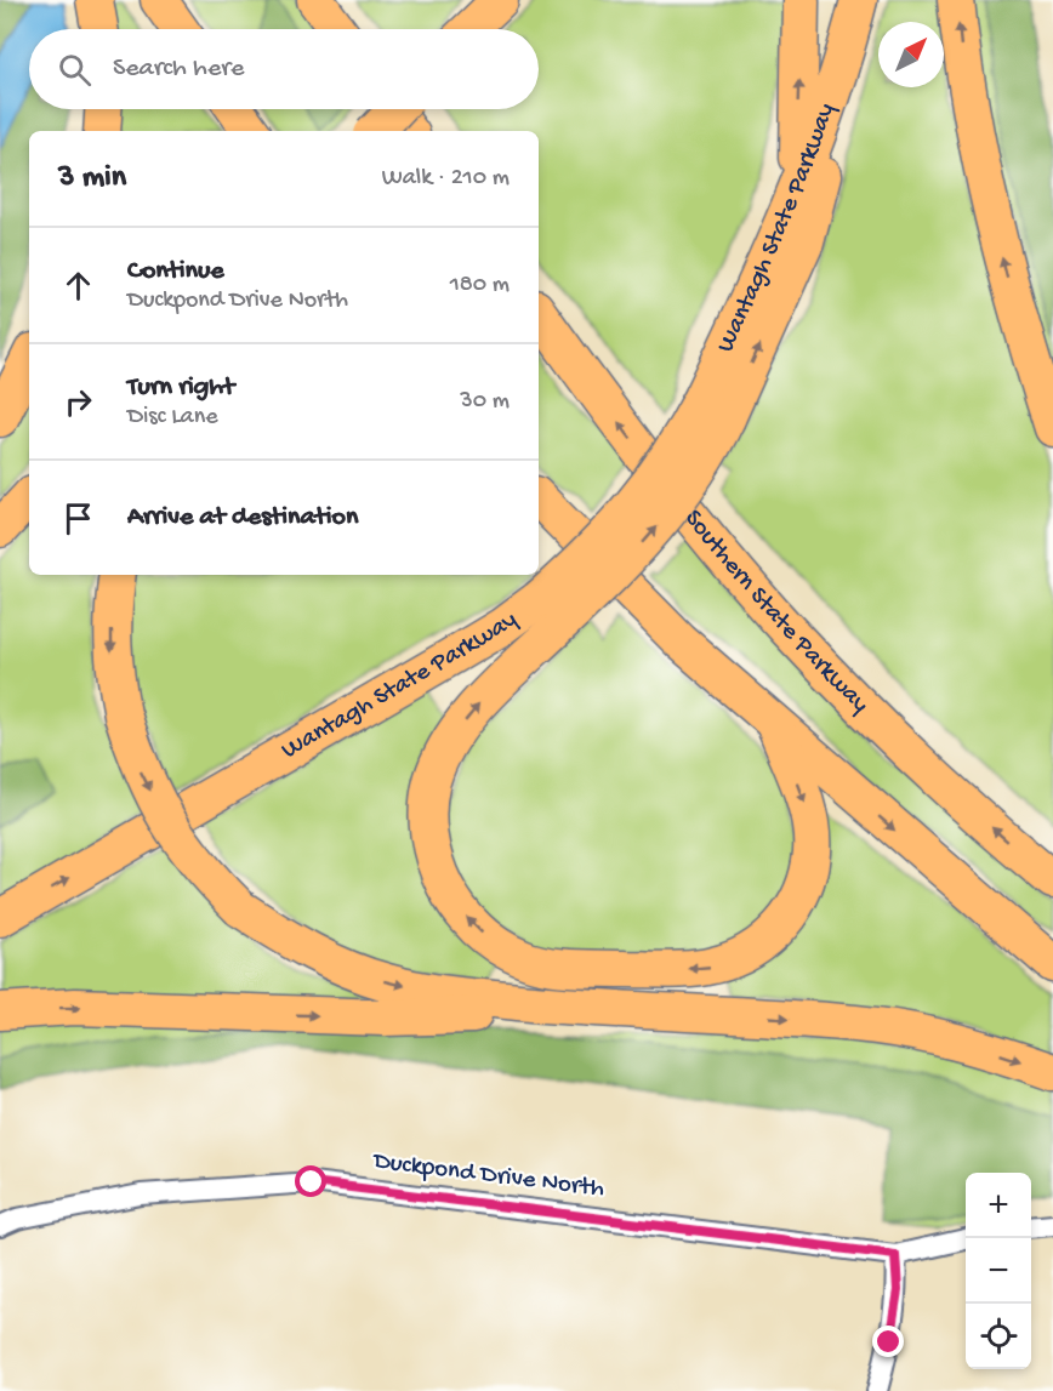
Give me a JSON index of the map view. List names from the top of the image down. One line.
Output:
{"streets":{"highway":["Wantagh State Parkway","Southern State Parkway"],"street":["Duckpond Drive North"]},"one_way":["Wantagh State Parkway"],"north":"top right","page":{"search":"Search here","heading":["3 min","Walk · 210 m"],"list":[["Continue","Duckpond Drive North","180 m"],["Turn right","Disc Lane","30 m"],"Arrive at destination"],"map_buttons":["+","−"]}}
